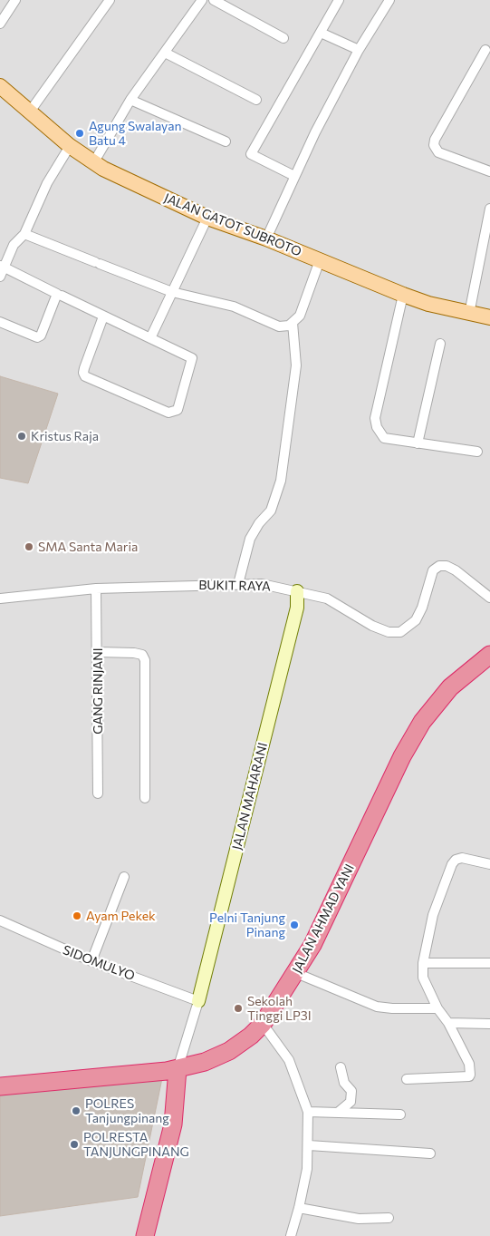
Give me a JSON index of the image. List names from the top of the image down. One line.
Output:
{"streets":{"highway":["JALAN AHMAD YANI"],"main road":["JALAN GATOT SUBROTO"],"street":["BUKIT RAYA","GANG RINJANI","JALAN MAHARANI","SIDOMULYO"]},"crossings":[["BUKIT RAYA","GANG RINJANI"],["BUKIT RAYA","JALAN MAHARANI"],["JALAN MAHARANI","SIDOMULYO"]],"places":["Agung Swalayan Batu 4","Kristus Raja","SMA Santa Maria","Ayam Pekek","Pelni Tanjung Pinang","Sekolah Tinggi LP3I","POLRES Tanjungpinang","POLRESTA TANJUNGPINANG"]}
